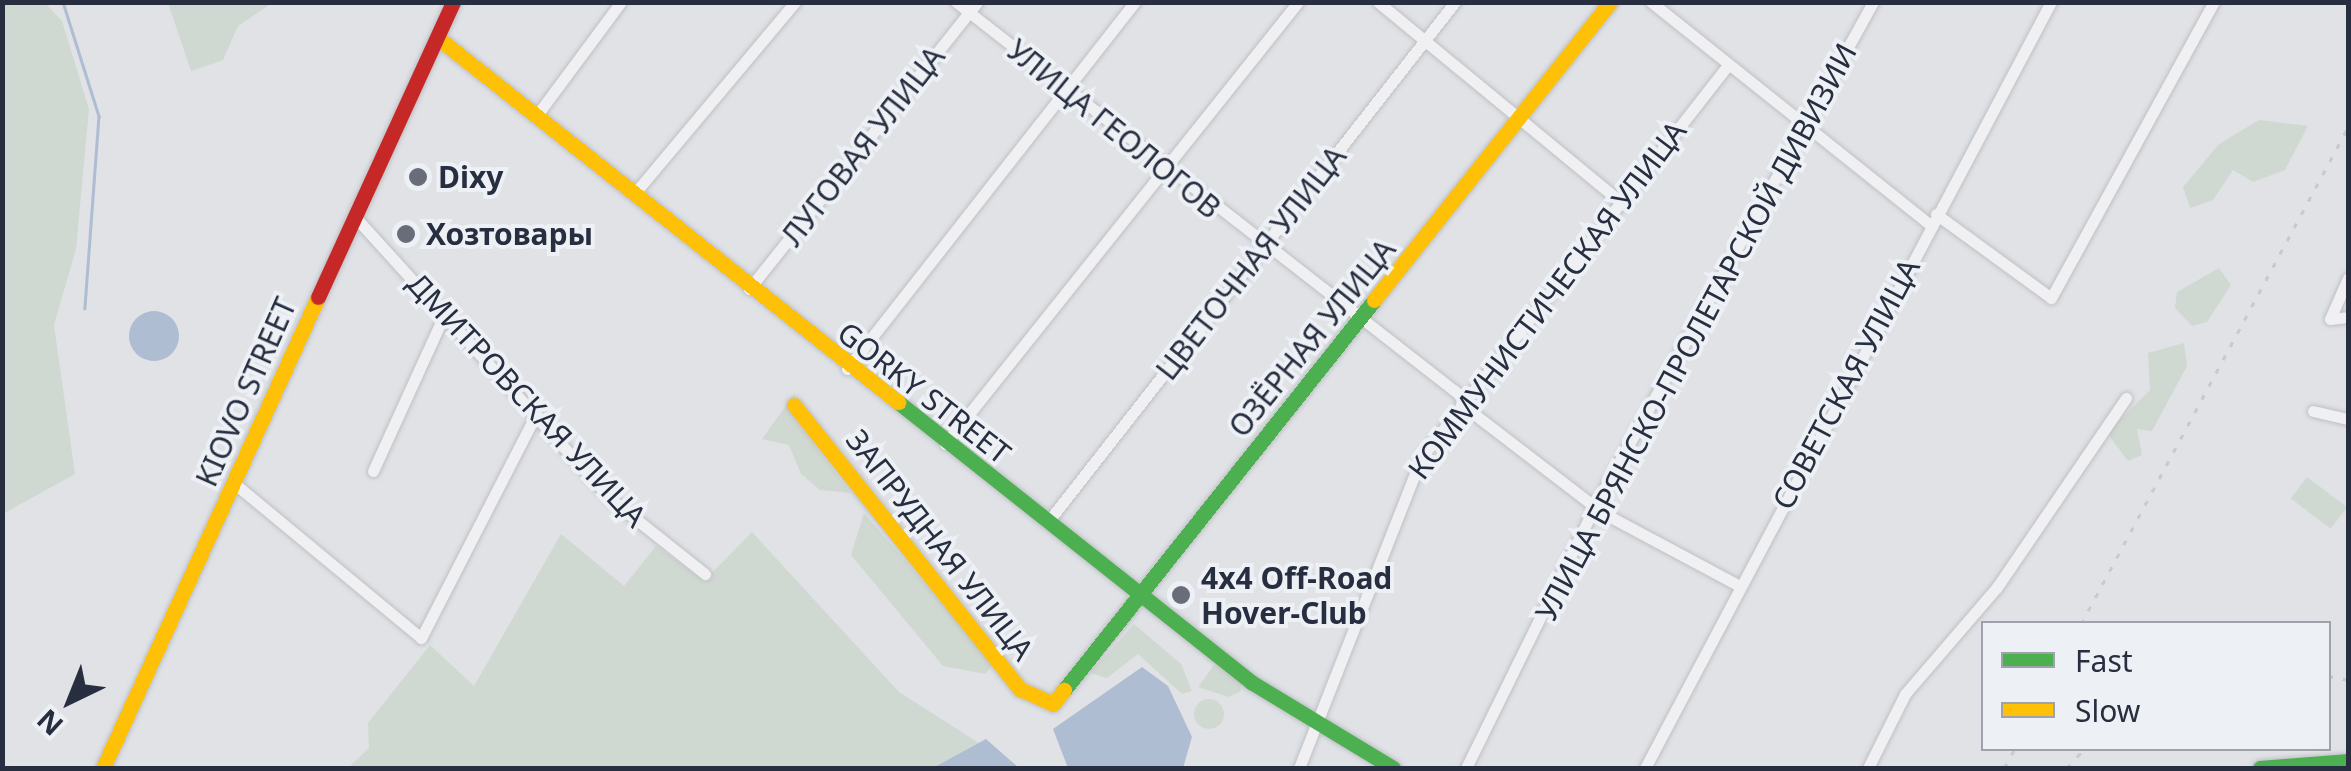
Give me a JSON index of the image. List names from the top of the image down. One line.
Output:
{"streets":{"street":["УЛИЦА ГЕОЛОГОВ","ЛУГОВАЯ УЛИЦА","ЦВЕТОЧНАЯ УЛИЦА","КОММУНИСТИЧЕСКАЯ УЛИЦА","УЛИЦА БРЯНСКО-ПРОЛЕТАРСКОЙ ДИВИЗИИ","ОЗЁРНАЯ УЛИЦА","СОВЕТСКАЯ УЛИЦА","KIOVO STREET","GORKY STREET","ДМИТРОВСКАЯ УЛИЦА","ЗАПРУДНАЯ УЛИЦА"]},"crossings":[["УЛИЦА ГЕОЛОГОВ","ЛУГОВАЯ УЛИЦА"],["УЛИЦА ГЕОЛОГОВ","ЦВЕТОЧНАЯ УЛИЦА"],["УЛИЦА ГЕОЛОГОВ","КОММУНИСТИЧЕСКАЯ УЛИЦА"],["УЛИЦА ГЕОЛОГОВ","УЛИЦА БРЯНСКО-ПРОЛЕТАРСКОЙ ДИВИЗИИ"],["УЛИЦА ГЕОЛОГОВ","ОЗЁРНАЯ УЛИЦА"],["УЛИЦА ГЕОЛОГОВ","СОВЕТСКАЯ УЛИЦА"],["ЛУГОВАЯ УЛИЦА","GORKY STREET"],["ЦВЕТОЧНАЯ УЛИЦА","GORKY STREET"],["КОММУНИСТИЧЕСКАЯ УЛИЦА","GORKY STREET"],["ОЗЁРНАЯ УЛИЦА","GORKY STREET"],["ОЗЁРНАЯ УЛИЦА","ЗАПРУДНАЯ УЛИЦА"],["KIOVO STREET","GORKY STREET"],["KIOVO STREET","ДМИТРОВСКАЯ УЛИЦА"]],"places":["Dixy","Хозтовары","4x4 Off-Road Hover-Club"],"legend":["Fast","Slow"],"north":"bottom left"}
